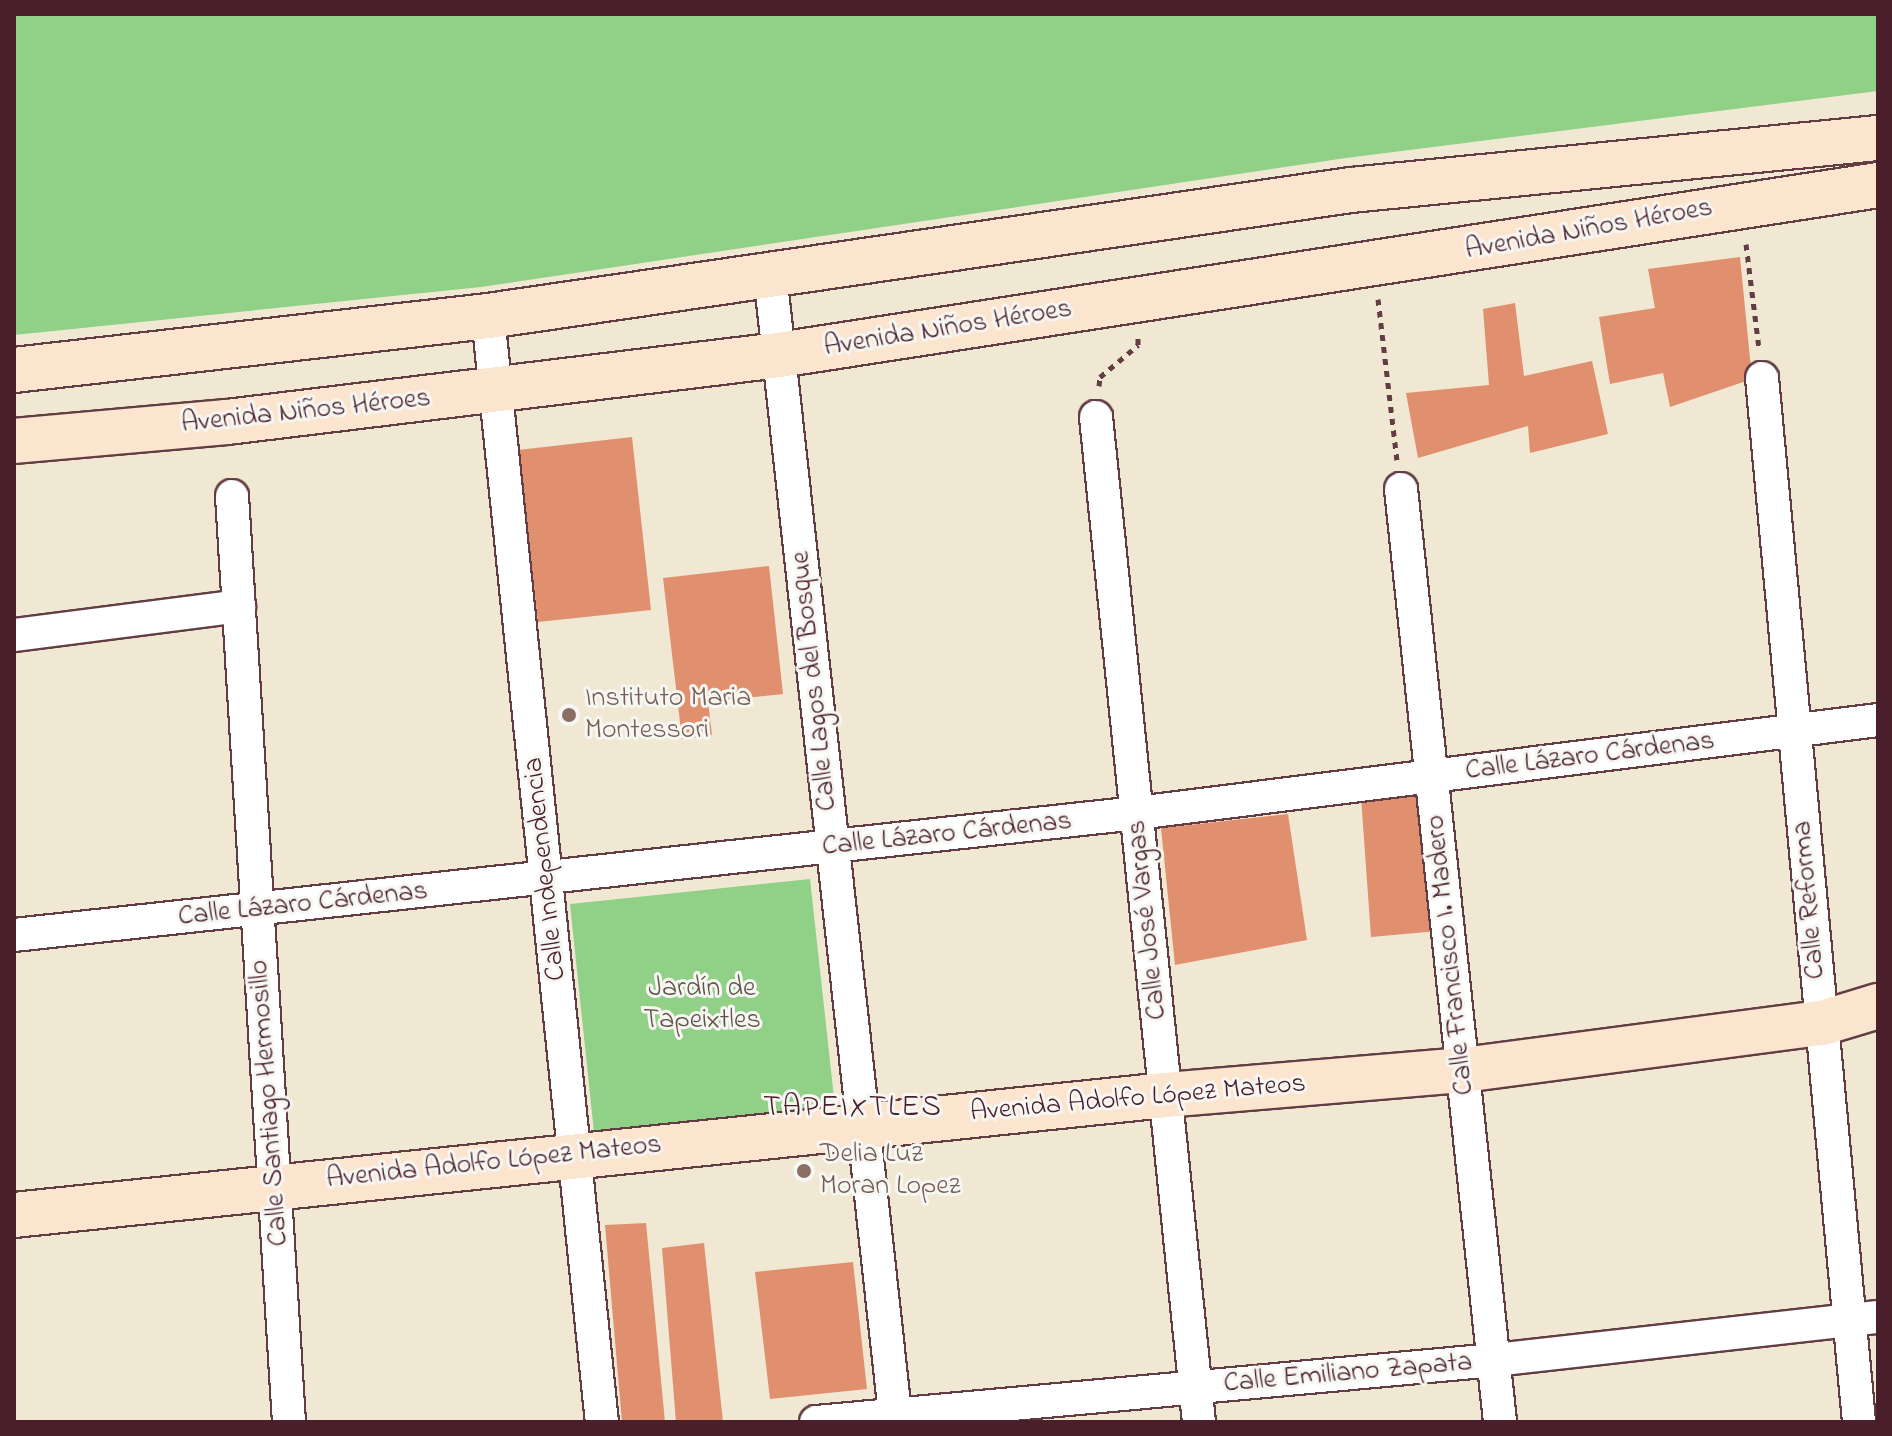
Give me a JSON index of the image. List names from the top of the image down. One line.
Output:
{"streets":{"main road":["Avenida Niños Héroes","Avenida Adolfo López Mateos"],"street":["Calle Lagos del Bosque","Calle Lázaro Cárdenas","Calle Independencia","Calle Reforma","Calle José Vargas","Calle Francisco I. Madero","Calle Santiago Hermosillo","Calle Emiliano Zapata"]},"crossings":[["Avenida Niños Héroes","Calle Lagos del Bosque"],["Avenida Niños Héroes","Calle Independencia"],["Calle Lagos del Bosque","Calle Lázaro Cárdenas"],["Calle Lagos del Bosque","Avenida Adolfo López Mateos"],["Calle Lagos del Bosque","Calle Emiliano Zapata"],["Calle Lázaro Cárdenas","Calle Independencia"],["Calle Lázaro Cárdenas","Calle Reforma"],["Calle Lázaro Cárdenas","Calle José Vargas"],["Calle Lázaro Cárdenas","Calle Francisco I. Madero"],["Calle Lázaro Cárdenas","Calle Santiago Hermosillo"],["Calle Independencia","Avenida Adolfo López Mateos"],["Calle Reforma","Avenida Adolfo López Mateos"],["Calle Reforma","Calle Emiliano Zapata"],["Calle José Vargas","Avenida Adolfo López Mateos"],["Calle José Vargas","Calle Emiliano Zapata"],["Calle Francisco I. Madero","Avenida Adolfo López Mateos"],["Calle Francisco I. Madero","Calle Emiliano Zapata"],["Avenida Adolfo López Mateos","Calle Santiago Hermosillo"]],"districts":["TAPEIXTLES"],"parks":["Jardín de Tapeixtles"],"places":["Instituto Maria Montessori","Delia Luz Moran Lopez"]}
